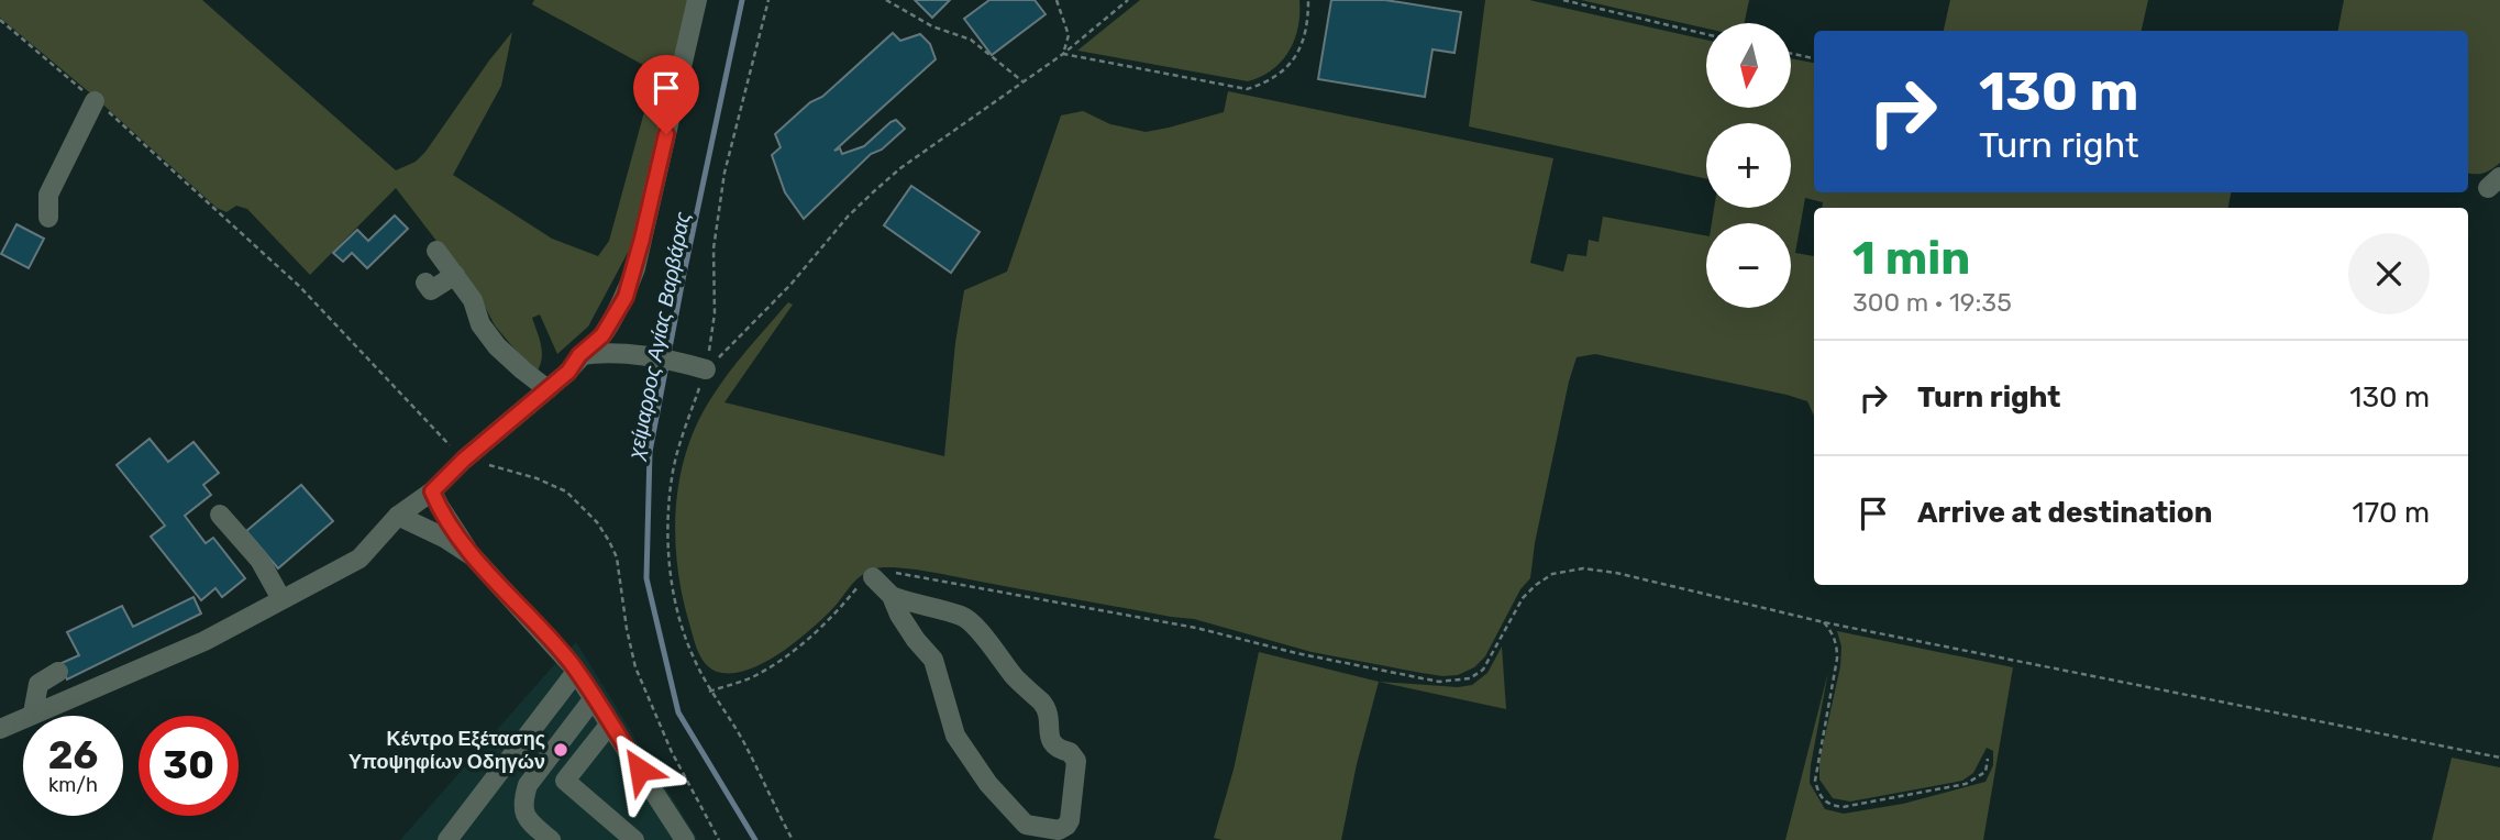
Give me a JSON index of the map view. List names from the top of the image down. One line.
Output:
{"water":["χείμαρρος Αγίας Βαρβάρας"],"places":["Κέντρο Εξέτασης Υποψηφίων Οδηγών"],"north":"bottom","page":{"map_buttons":["+","−"],"turn":["130 m","Turn right"],"heading":["1 min","300 m · 19:35"],"list":[{"name":"Turn right","value":"130 m"},{"name":"Arrive at destination","value":"170 m"}],"speed":"26 km/h","limit":"30"}}
